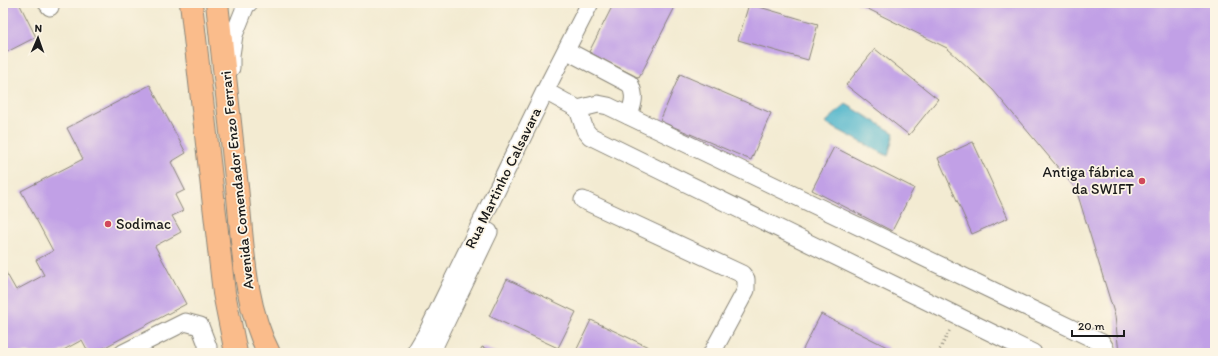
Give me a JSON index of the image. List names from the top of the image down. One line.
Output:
{"streets":{"main road":["Avenida Comendador Enzo Ferrari"],"street":["Rua Martinho Calsavara"]},"places":["Antiga fábrica da SWIFT","Sodimac"],"scale_bar":"20 m","north":"top"}
